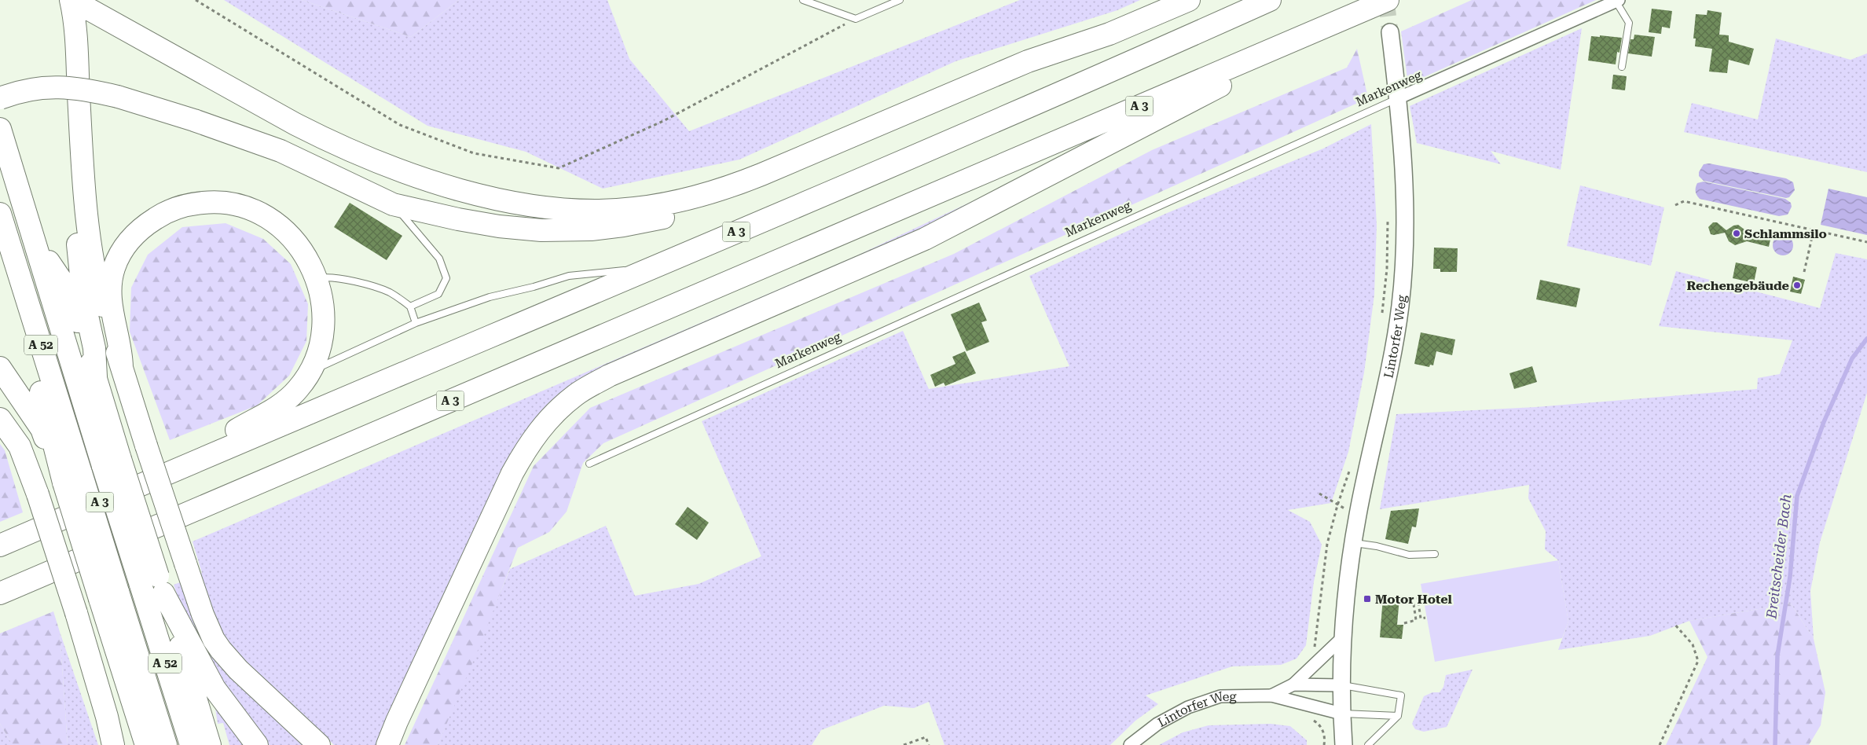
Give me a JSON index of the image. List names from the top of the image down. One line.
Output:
{"streets":{"highway":["A 3","A 52"],"main road":["Lintorfer Weg"],"street":["Markenweg"]},"crossings":[["Markenweg","Lintorfer Weg"]],"water":["Breitscheider Bach"],"places":{"other":["Schlammsilo","Rechengebäude"],"transit":["Motor Hotel"]}}
